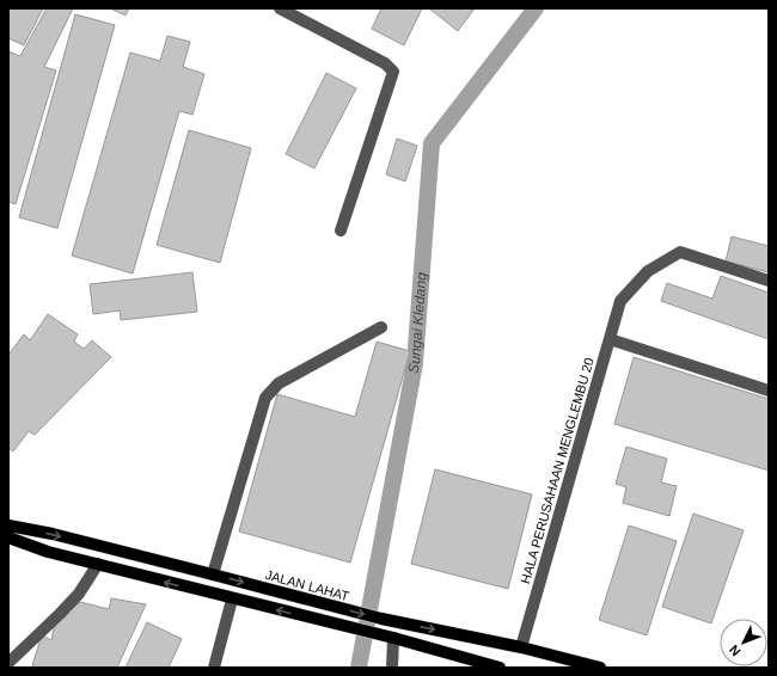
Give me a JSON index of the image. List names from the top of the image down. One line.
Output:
{"streets":{"main road":["JALAN LAHAT"],"street":["HALA PERUSAHAAN MENGLEMBU 20"]},"crossings":[["HALA PERUSAHAAN MENGLEMBU 20","JALAN LAHAT"]],"water":["Sungai Kledang"],"north":"bottom left"}
